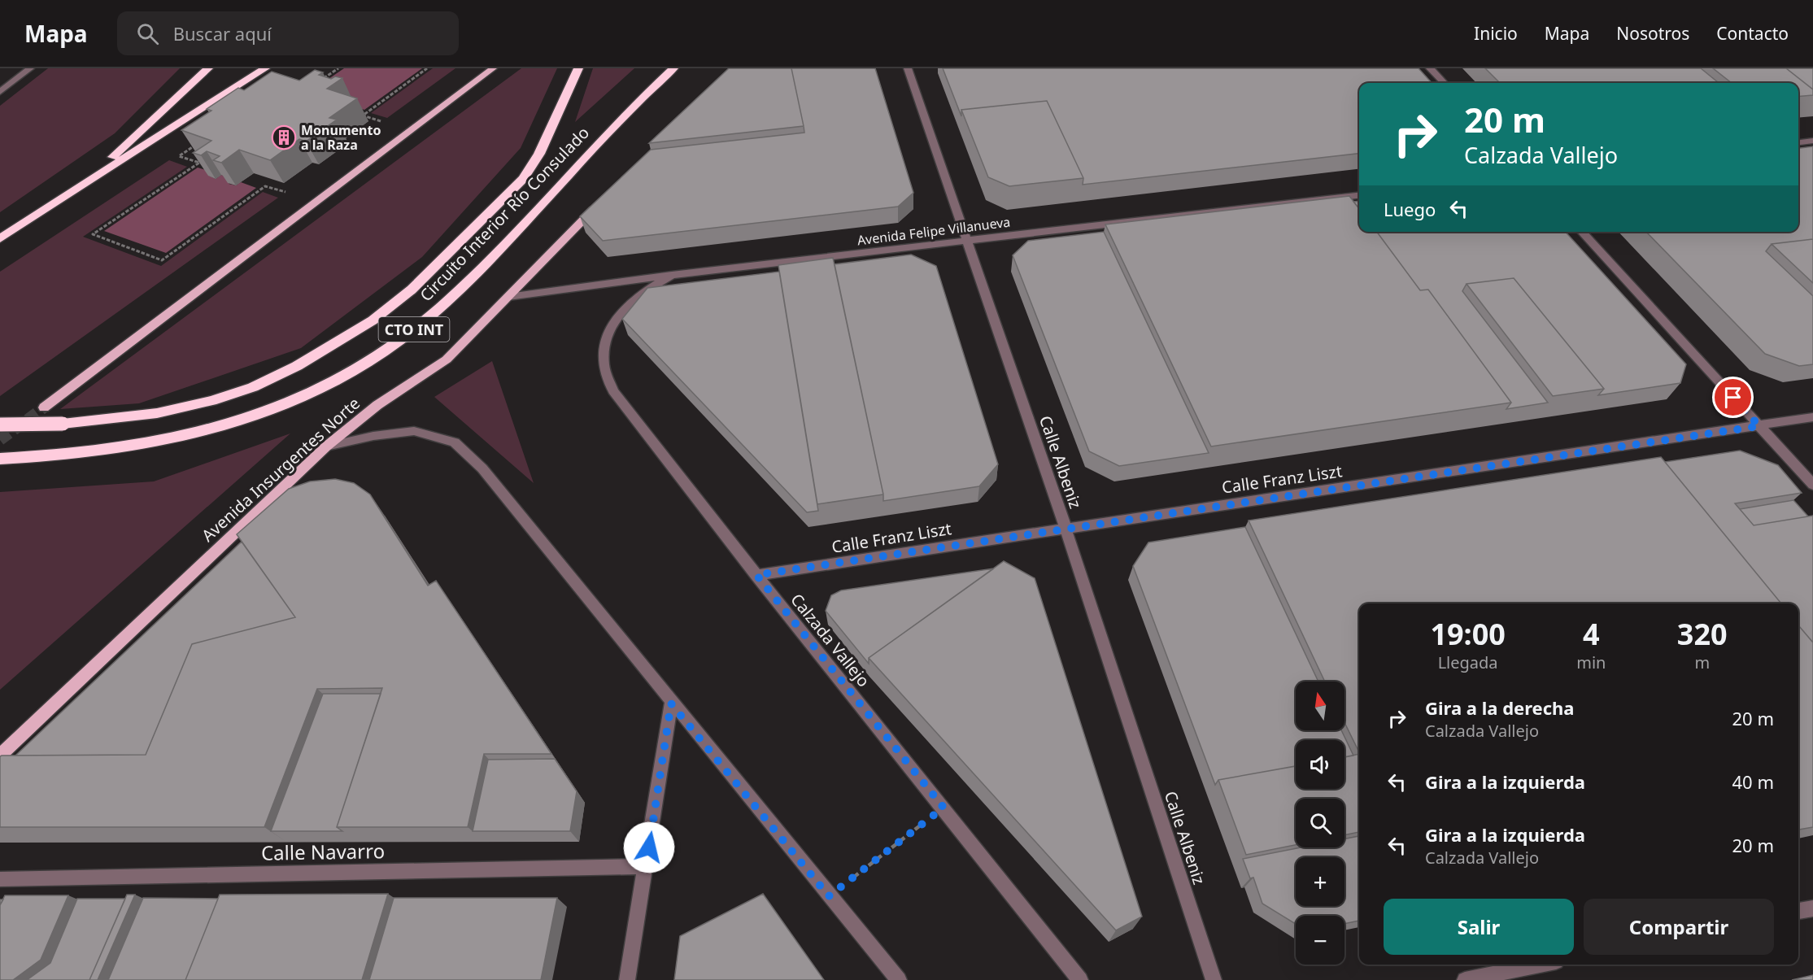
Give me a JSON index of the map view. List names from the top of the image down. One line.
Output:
{"streets":{"highway":["Circuito Interior Río Consulado","CTO INT"],"main road":["Avenida Insurgentes Norte"],"street":["Avenida Felipe Villanueva","Calle Albeniz","Calle Franz Liszt","Calzada Vallejo","Calle Navarro"]},"crossings":[["Avenida Felipe Villanueva","Calle Albeniz"],["Avenida Felipe Villanueva","Avenida Insurgentes Norte"],["Avenida Felipe Villanueva","Calzada Vallejo"],["Calle Albeniz","Calle Franz Liszt"],["Calle Franz Liszt","Calzada Vallejo"]],"places":{"building":["Monumento a la Raza"]},"north":"top","page":{"header":"Mapa","search":"Buscar aquí","nav":["Inicio","Mapa","Nosotros","Contacto"],"turn":["20 m","Calzada Vallejo"],"then":"Luego","eta":["19:00","Llegada","4","min","320","m"],"map_buttons":["+","−"],"list":[{"name":"Gira a la derecha","note":"Calzada Vallejo","value":"20 m"},{"name":"Gira a la izquierda","value":"40 m"},{"name":"Gira a la izquierda","note":"Calzada Vallejo","value":"20 m"}],"buttons":["Salir","Compartir"]}}
